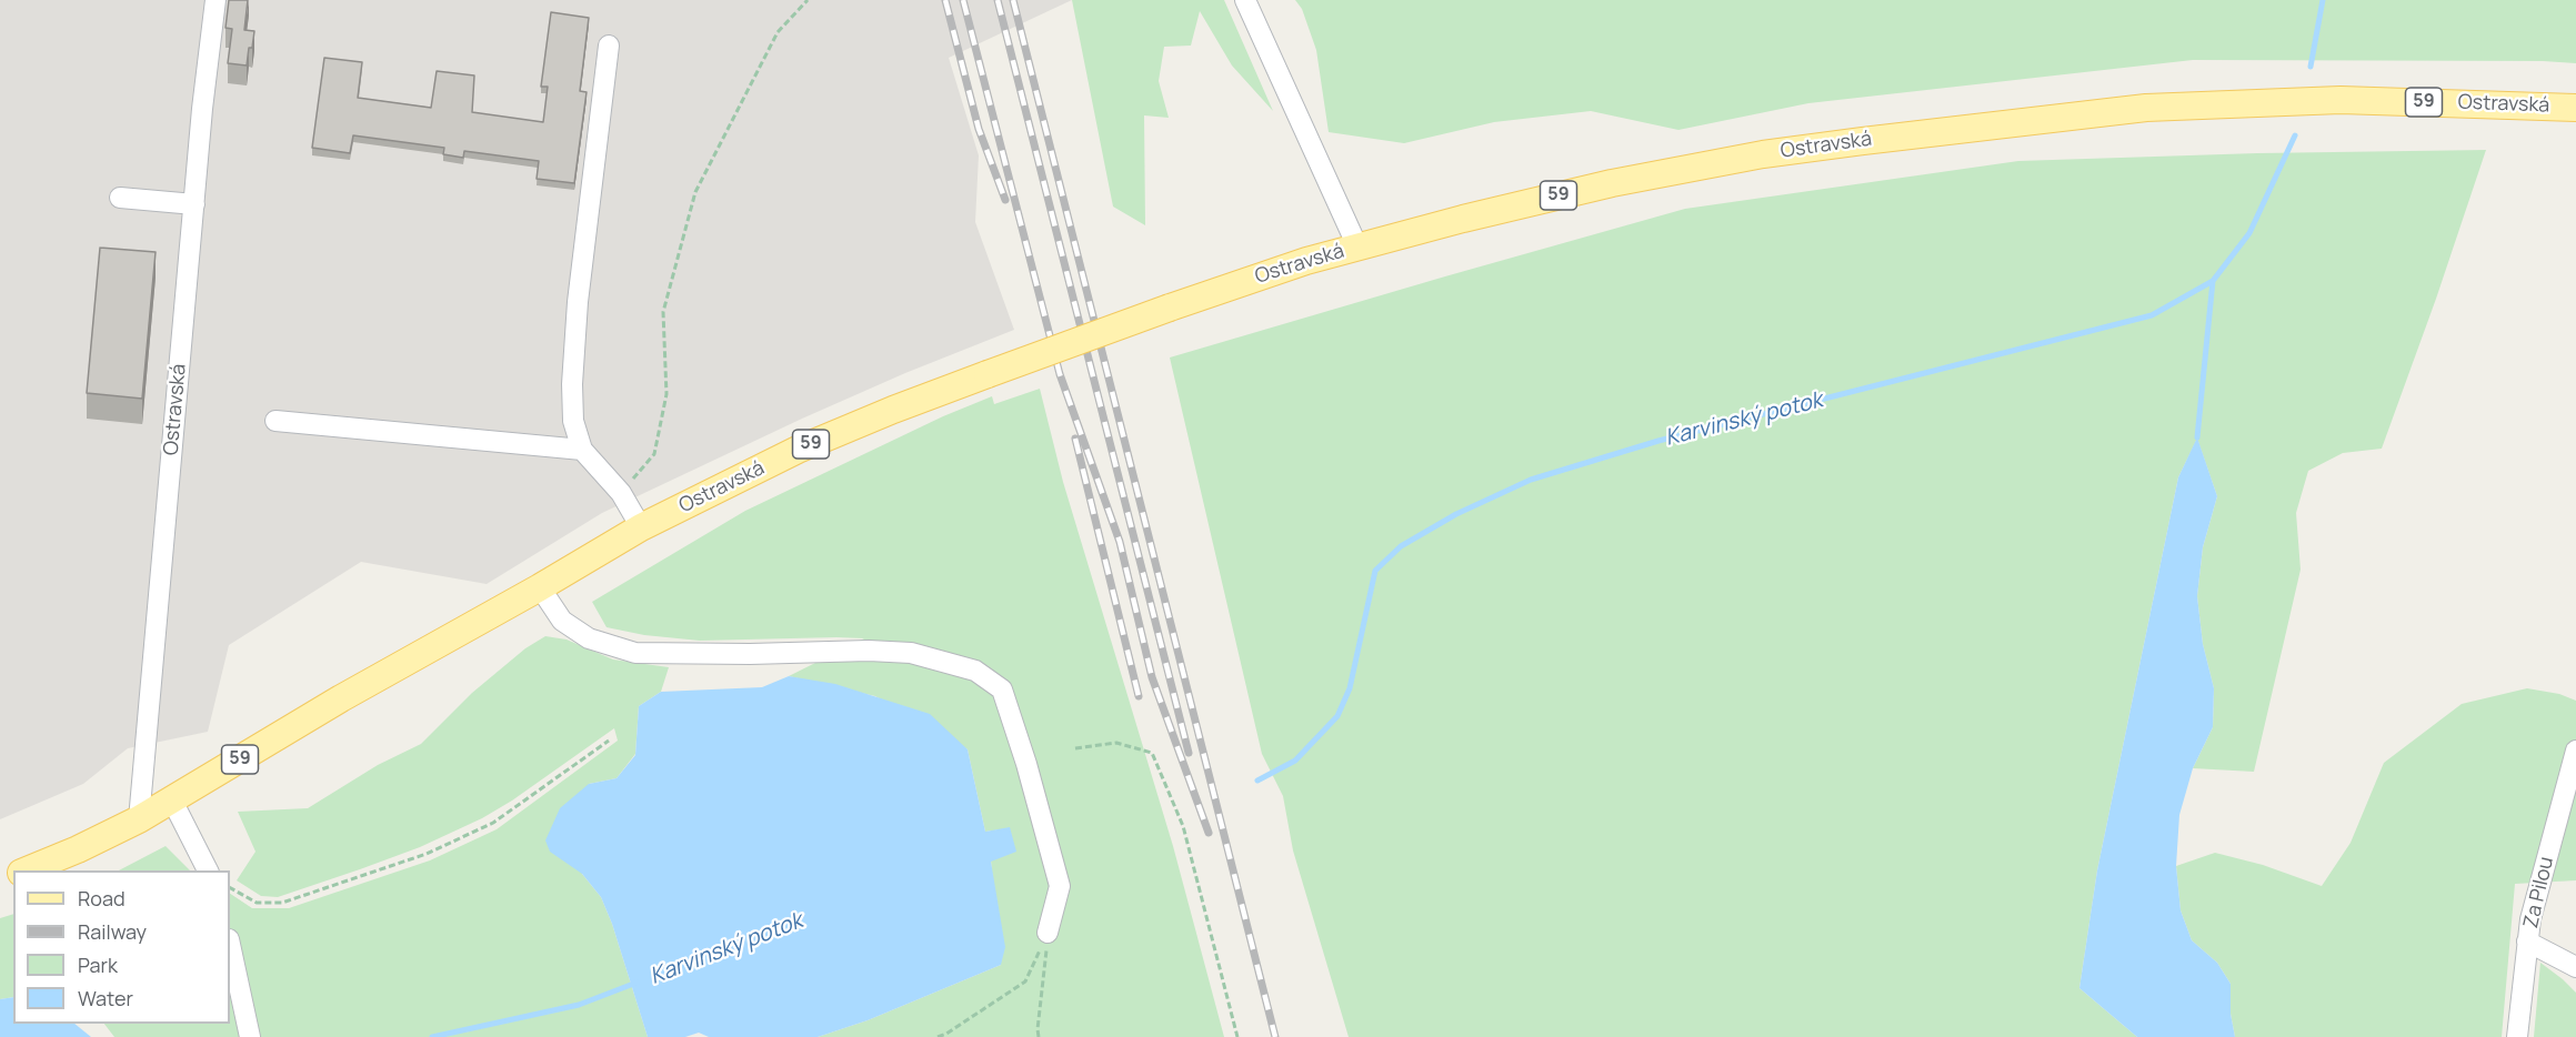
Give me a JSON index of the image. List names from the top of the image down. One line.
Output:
{"streets":{"main road":["59","Ostravská"],"street":["Za Pilou"]},"water":["Karvinský potok"],"legend":["Road","Railway","Park","Water"]}
